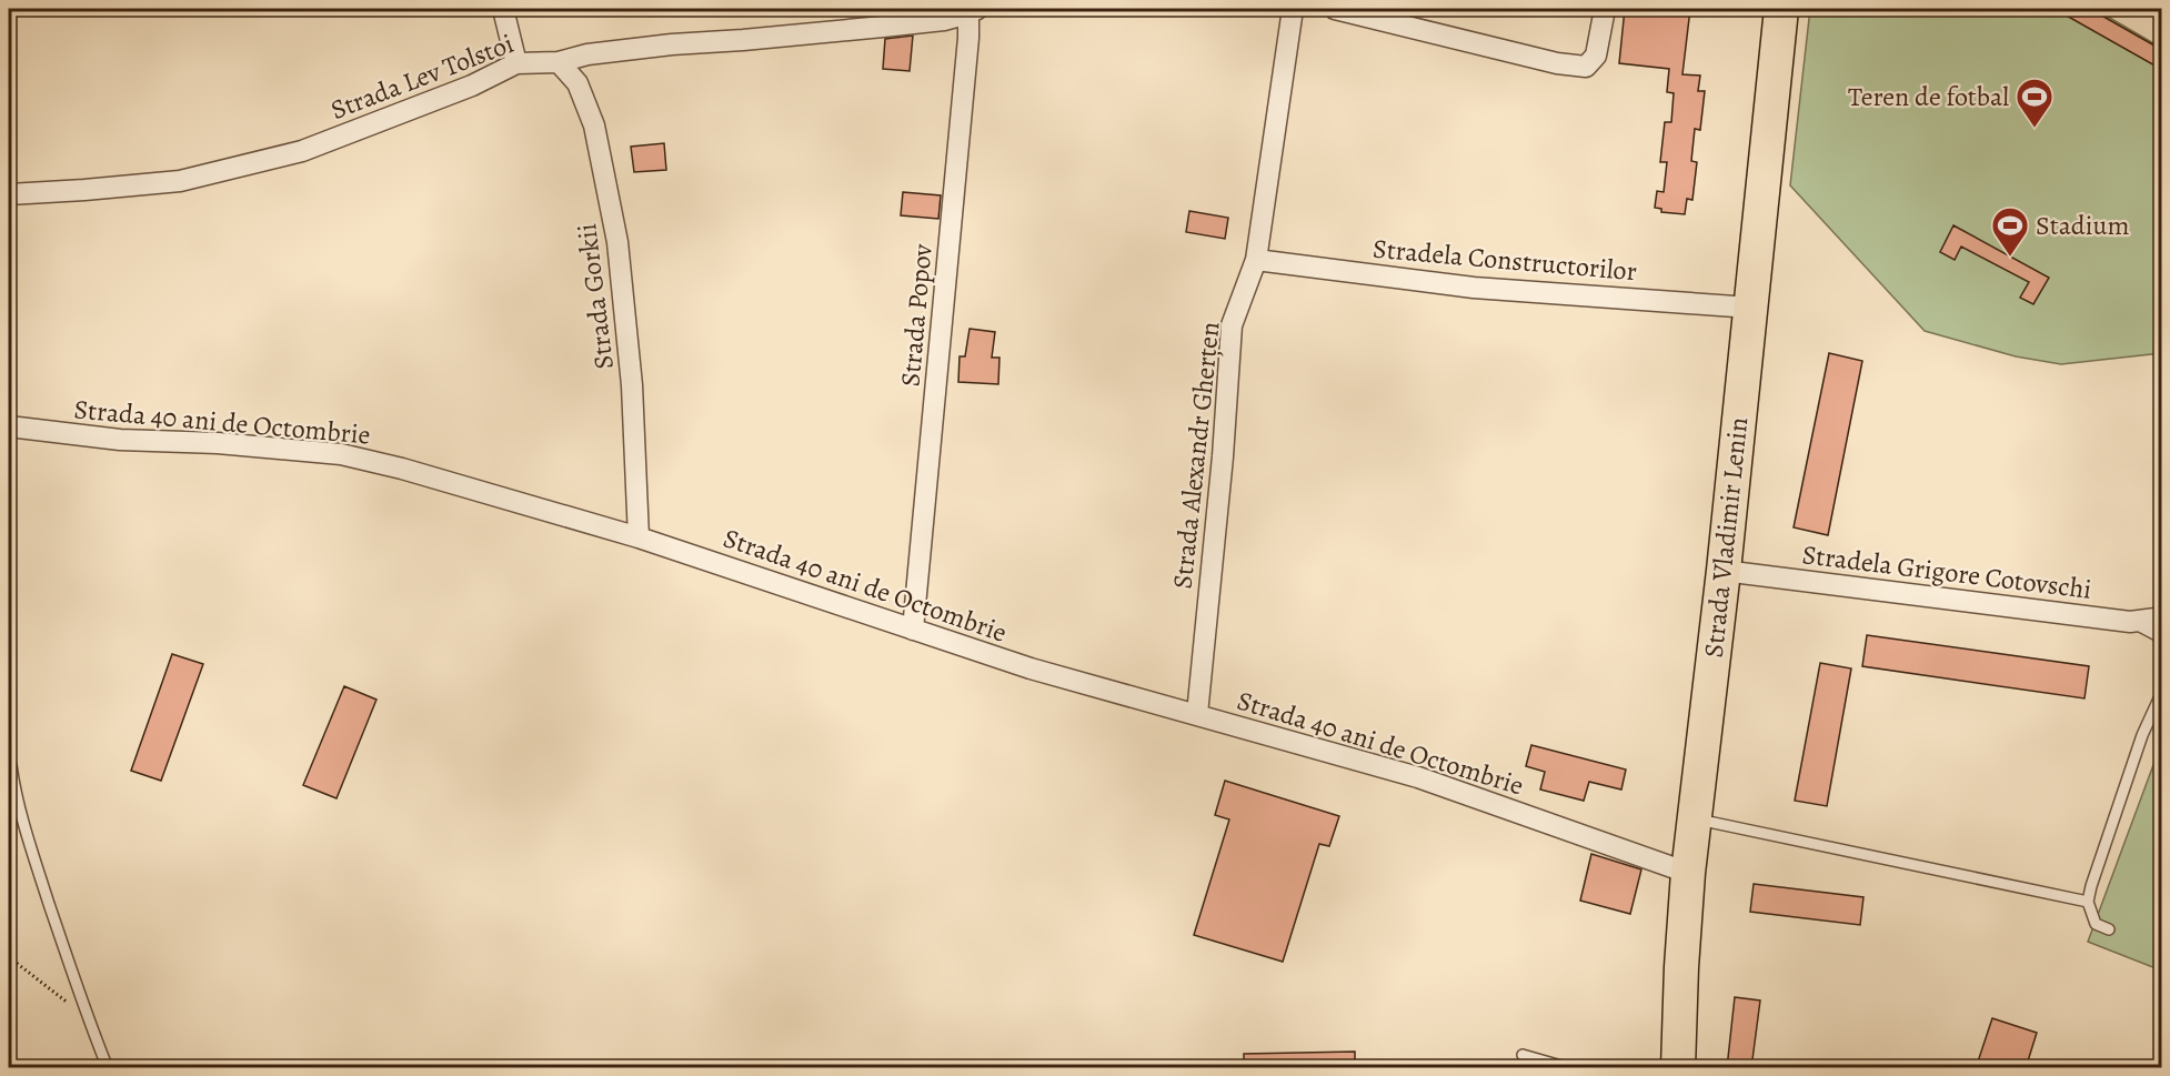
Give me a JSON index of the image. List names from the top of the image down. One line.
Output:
{"streets":{"main road":["Strada Vladimir Lenin"],"street":["Strada Lev Tolstoi","Stradela Constructorilor","Strada Gorkii","Strada Popov","Strada 40 ani de Octombrie","Strada Alexandr Gherțen","Stradela Grigore Cotovschi"]},"crossings":[["Strada Lev Tolstoi","Strada Gorkii"],["Strada Lev Tolstoi","Strada Popov"],["Stradela Constructorilor","Strada Alexandr Gherțen"],["Stradela Constructorilor","Strada Vladimir Lenin"],["Strada Gorkii","Strada 40 ani de Octombrie"],["Strada Popov","Strada 40 ani de Octombrie"],["Strada 40 ani de Octombrie","Strada Alexandr Gherțen"],["Strada 40 ani de Octombrie","Strada Vladimir Lenin"],["Strada Vladimir Lenin","Stradela Grigore Cotovschi"]],"places":{"sports":["Teren de fotbal","Stadium"]}}
